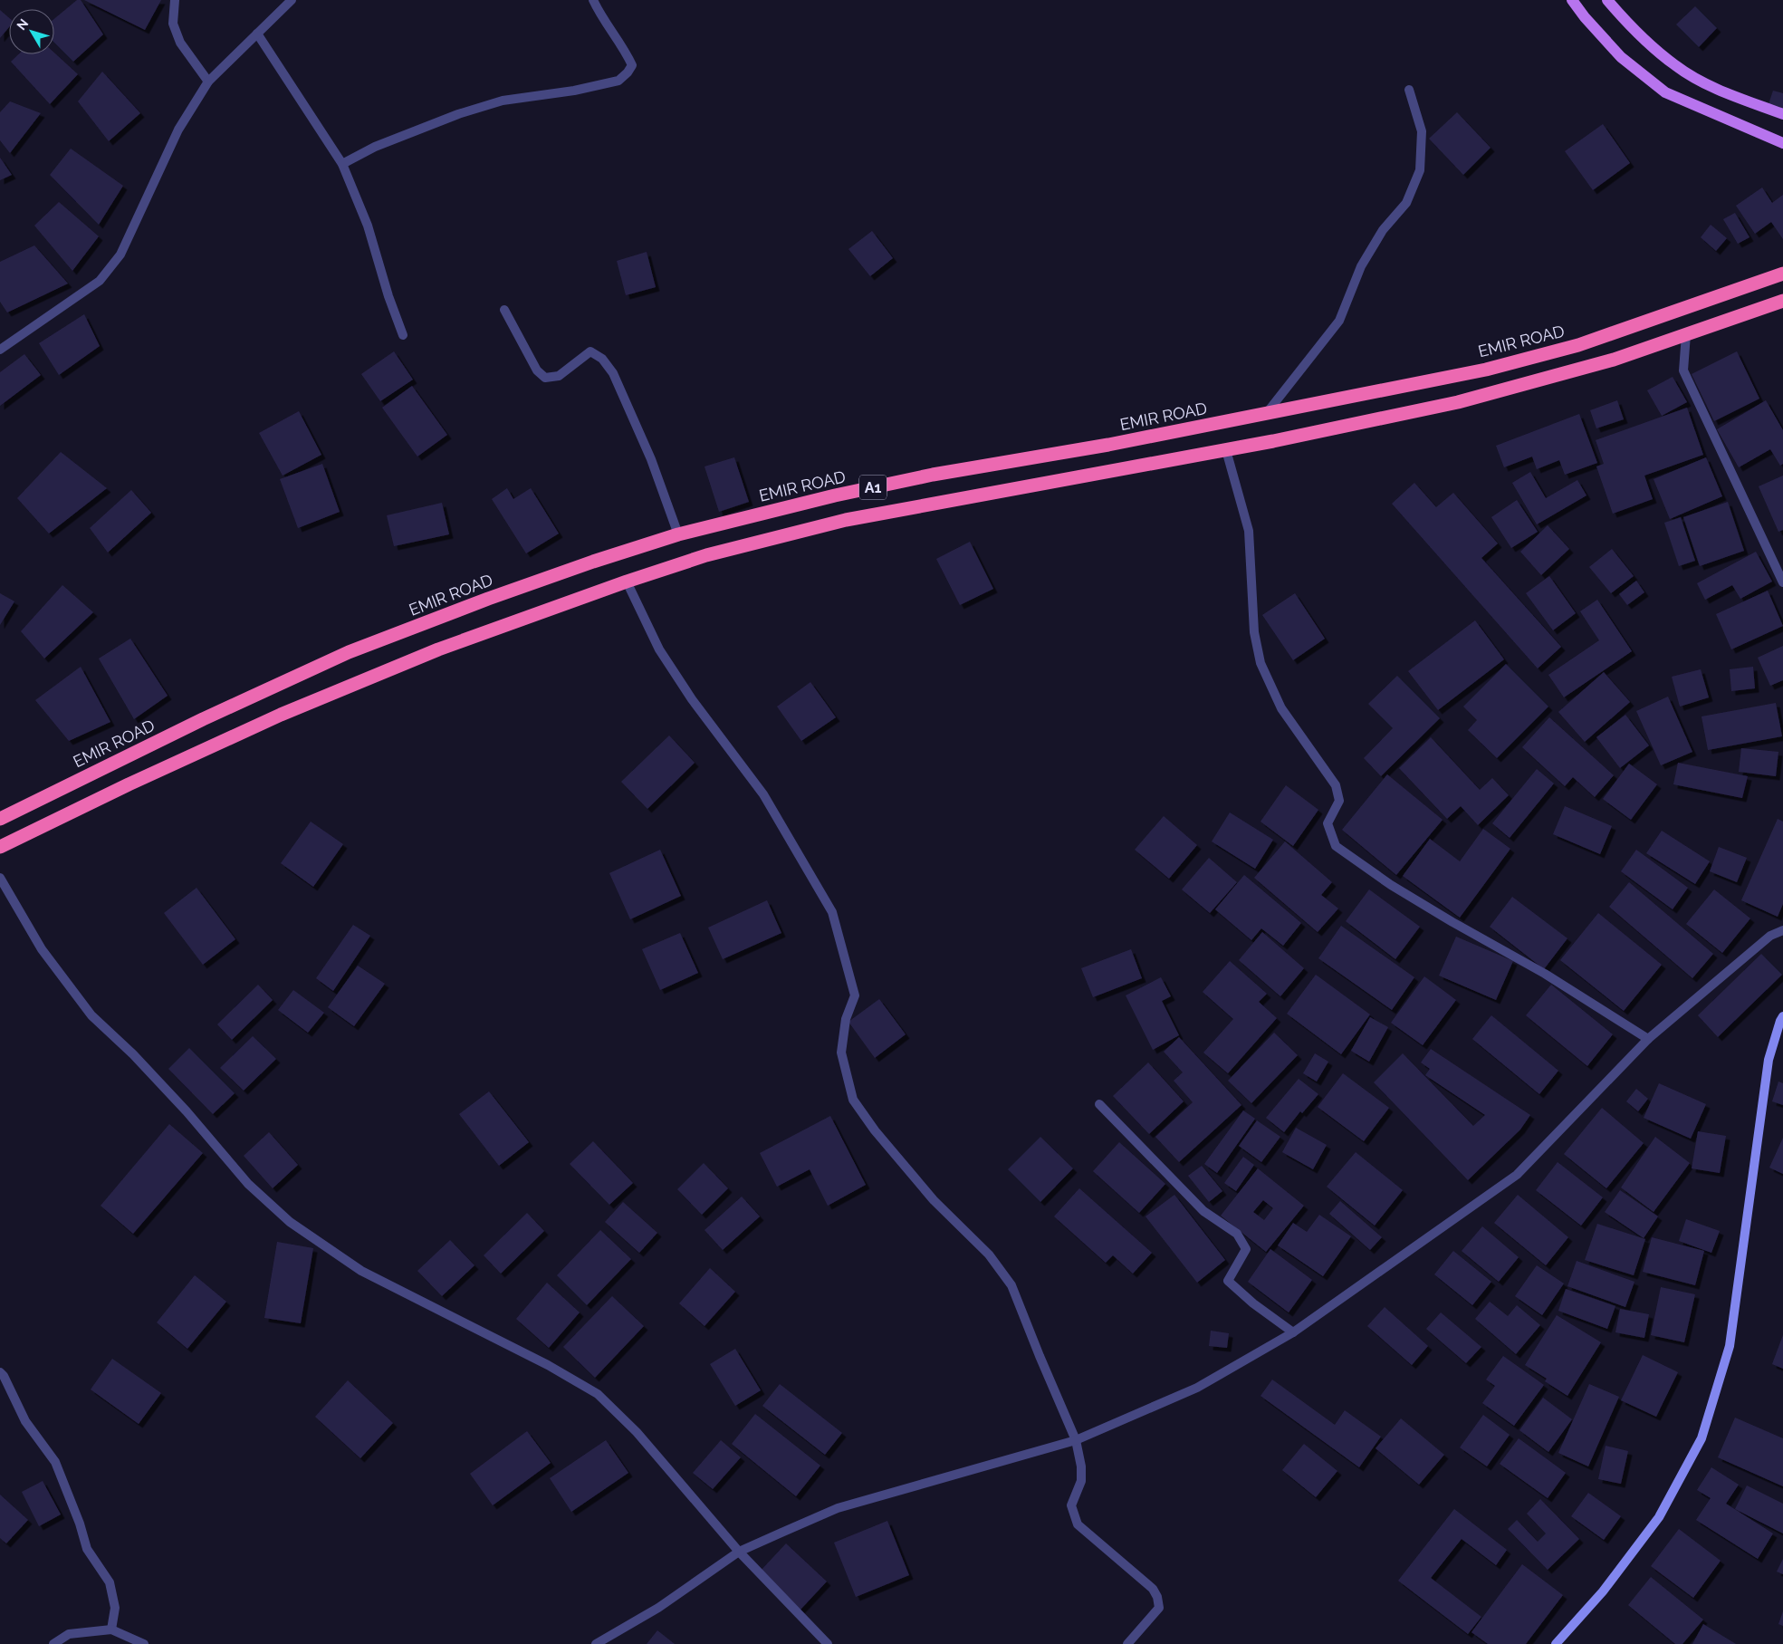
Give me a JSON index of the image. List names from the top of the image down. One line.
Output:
{"streets":{"highway":["EMIR ROAD","A1"]},"north":"top left"}
